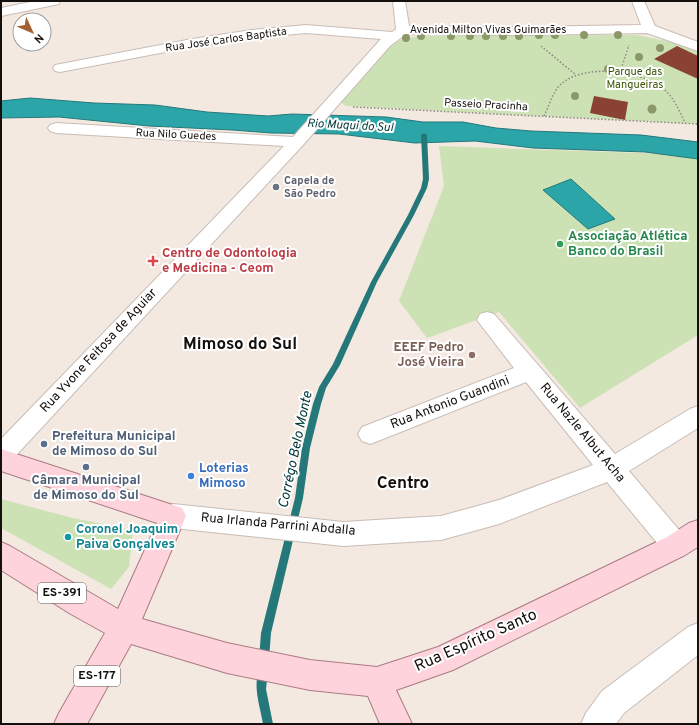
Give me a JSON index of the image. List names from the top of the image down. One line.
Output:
{"streets":{"main road":["ES-391","Rua Espírito Santo","ES-177"],"street":["Avenida Milton Vivas Guimarães","Rua José Carlos Baptista","Rua Nilo Guedes","Rua Yvone Feitosa de Aguiar","Rua Antonio Guandini","Rua Nazle Albut Acha","Rua Irlanda Parrini Abdalla"],"path":["Passeio Pracinha"]},"crossings":[["Avenida Milton Vivas Guimarães","Rua José Carlos Baptista"],["Avenida Milton Vivas Guimarães","Rua Nilo Guedes"],["Avenida Milton Vivas Guimarães","Rua Yvone Feitosa de Aguiar"],["Rua Nilo Guedes","Rua Yvone Feitosa de Aguiar"],["Rua Antonio Guandini","Rua Nazle Albut Acha"],["Rua Nazle Albut Acha","Rua Irlanda Parrini Abdalla"],["Rua Nazle Albut Acha","Rua Espírito Santo"],["ES-391","Rua Espírito Santo"],["ES-391","ES-177"],["Rua Espírito Santo","ES-177"]],"districts":["Mimoso do Sul","Centro"],"water":["Rio Muqui do Sul","Corrégo Belo Monte"],"parks":["Parque das Mangueiras"],"places":{"other":["Capela de São Pedro","Associação Atlética Banco do Brasil","EEEF Pedro José Vieira","Prefeitura Municipal de Mimoso do Sul","Câmara Municipal de Mimoso do Sul","Loterias Mimoso","Coronel Joaquim Paiva Gonçalves"],"health":["Centro de Odontologia e Medicina - Ceom"]},"north":"bottom right"}
